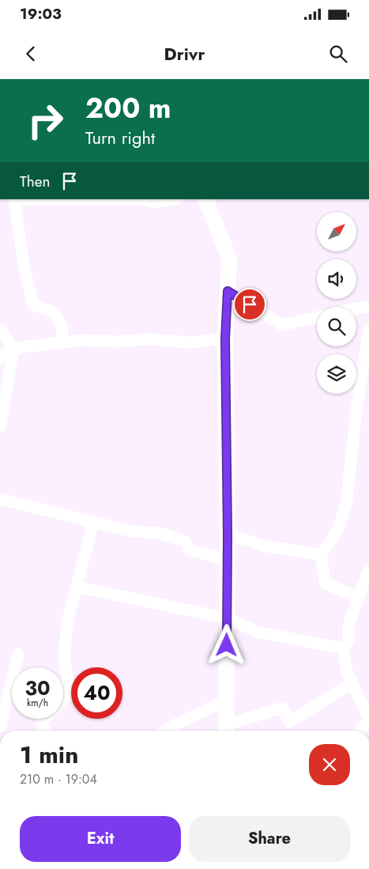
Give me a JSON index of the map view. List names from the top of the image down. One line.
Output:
{"north":"top right","page":{"status":"19:03","header":"Drivr","turn":["200 m","Turn right"],"then":"Then","speed":"30 km/h","limit":"40","heading":["1 min","210 m · 19:04"],"buttons":["Exit","Share"]}}
